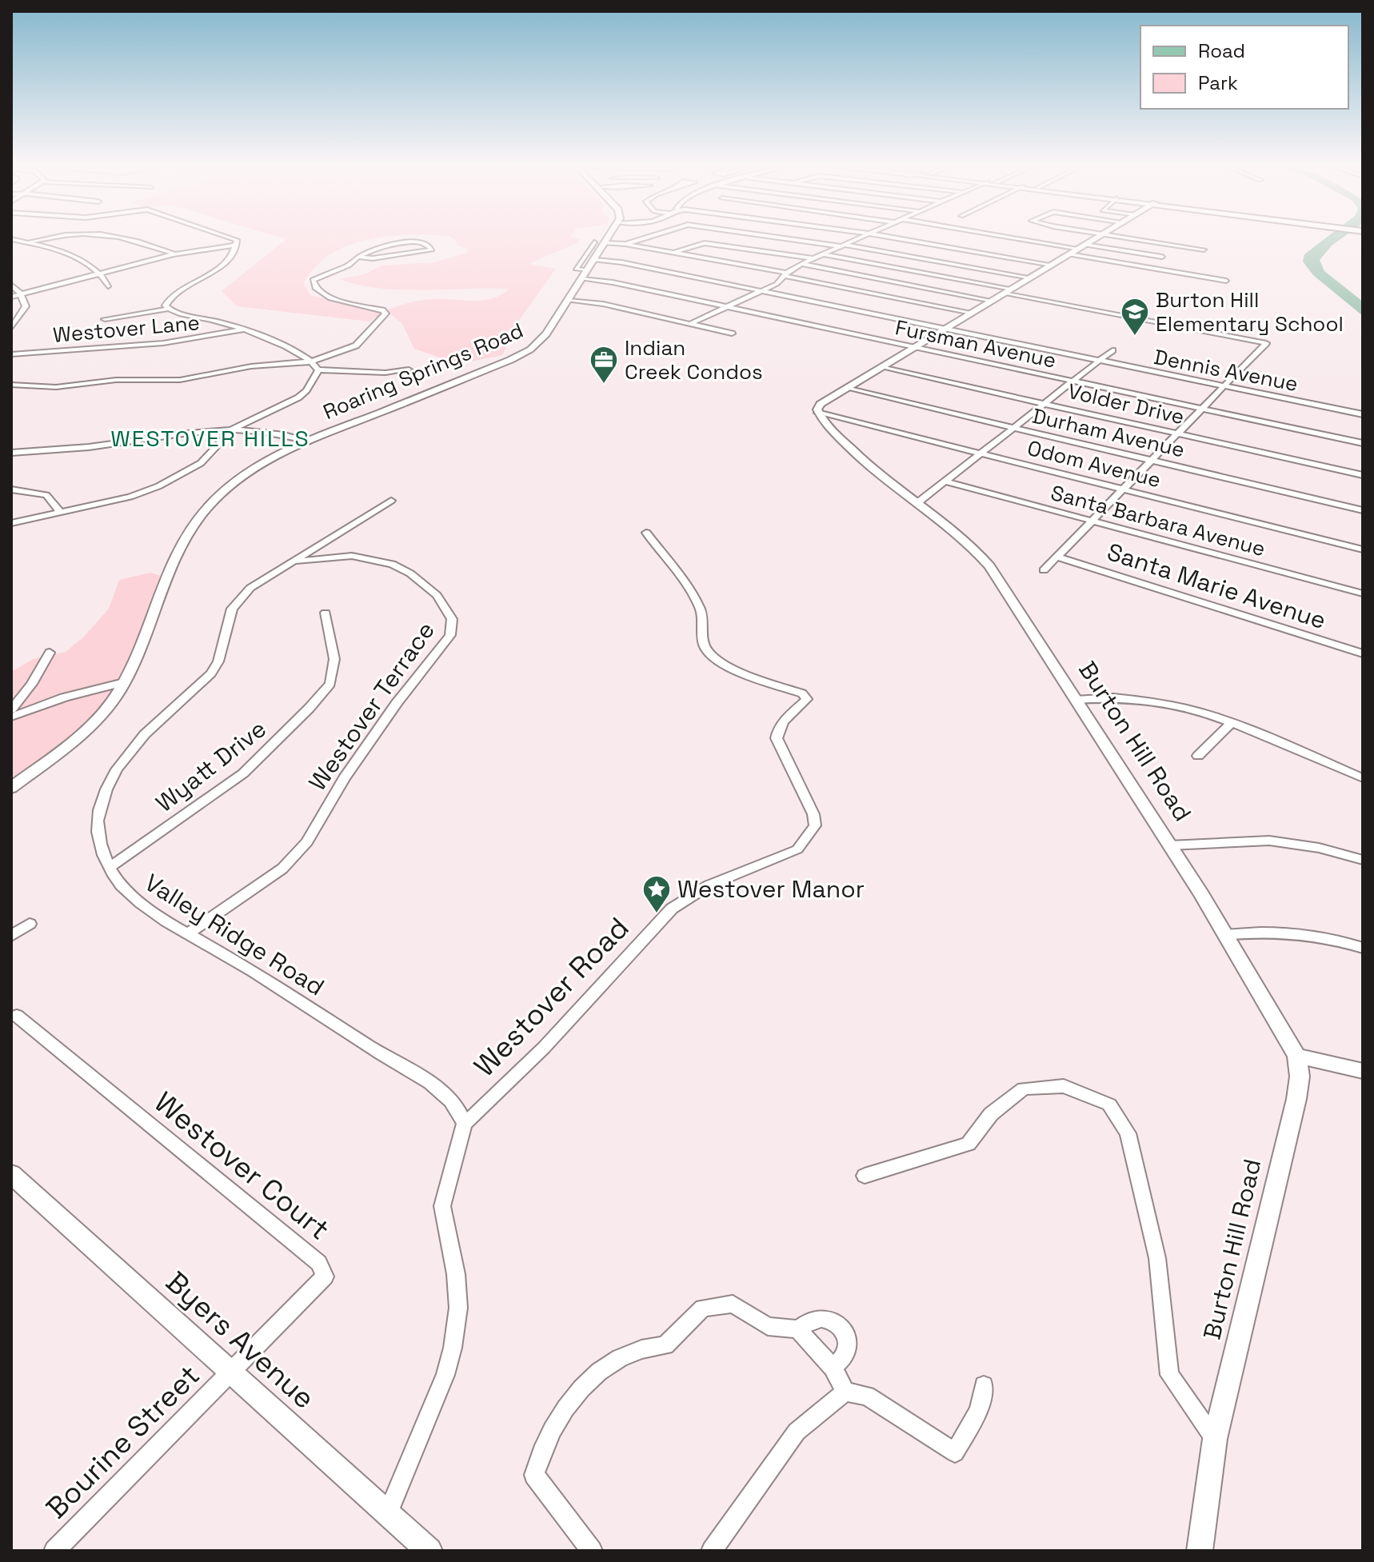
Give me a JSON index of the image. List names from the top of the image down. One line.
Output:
{"streets":{"street":["Westover Lane","Fursman Avenue","Dennis Avenue","Roaring Springs Road","Volder Drive","Durham Avenue","Odom Avenue","Santa Barbara Avenue","Santa Marie Avenue","Westover Terrace","Burton Hill Road","Wyatt Drive","Valley Ridge Road","Westover Road","Westover Court","Byers Avenue","Bourine Street"]},"crossings":[["Fursman Avenue","Roaring Springs Road"],["Dennis Avenue","Roaring Springs Road"],["Odom Avenue","Burton Hill Road"],["Westover Terrace","Valley Ridge Road"],["Wyatt Drive","Valley Ridge Road"],["Valley Ridge Road","Westover Road"],["Westover Court","Byers Avenue"],["Westover Court","Bourine Street"],["Byers Avenue","Bourine Street"]],"districts":["WESTOVER HILLS"],"places":{"school or university":["Burton Hill Elementary School"],"office":["Indian Creek Condos"],"place":["Westover Manor"]},"legend":["Road","Park"]}
